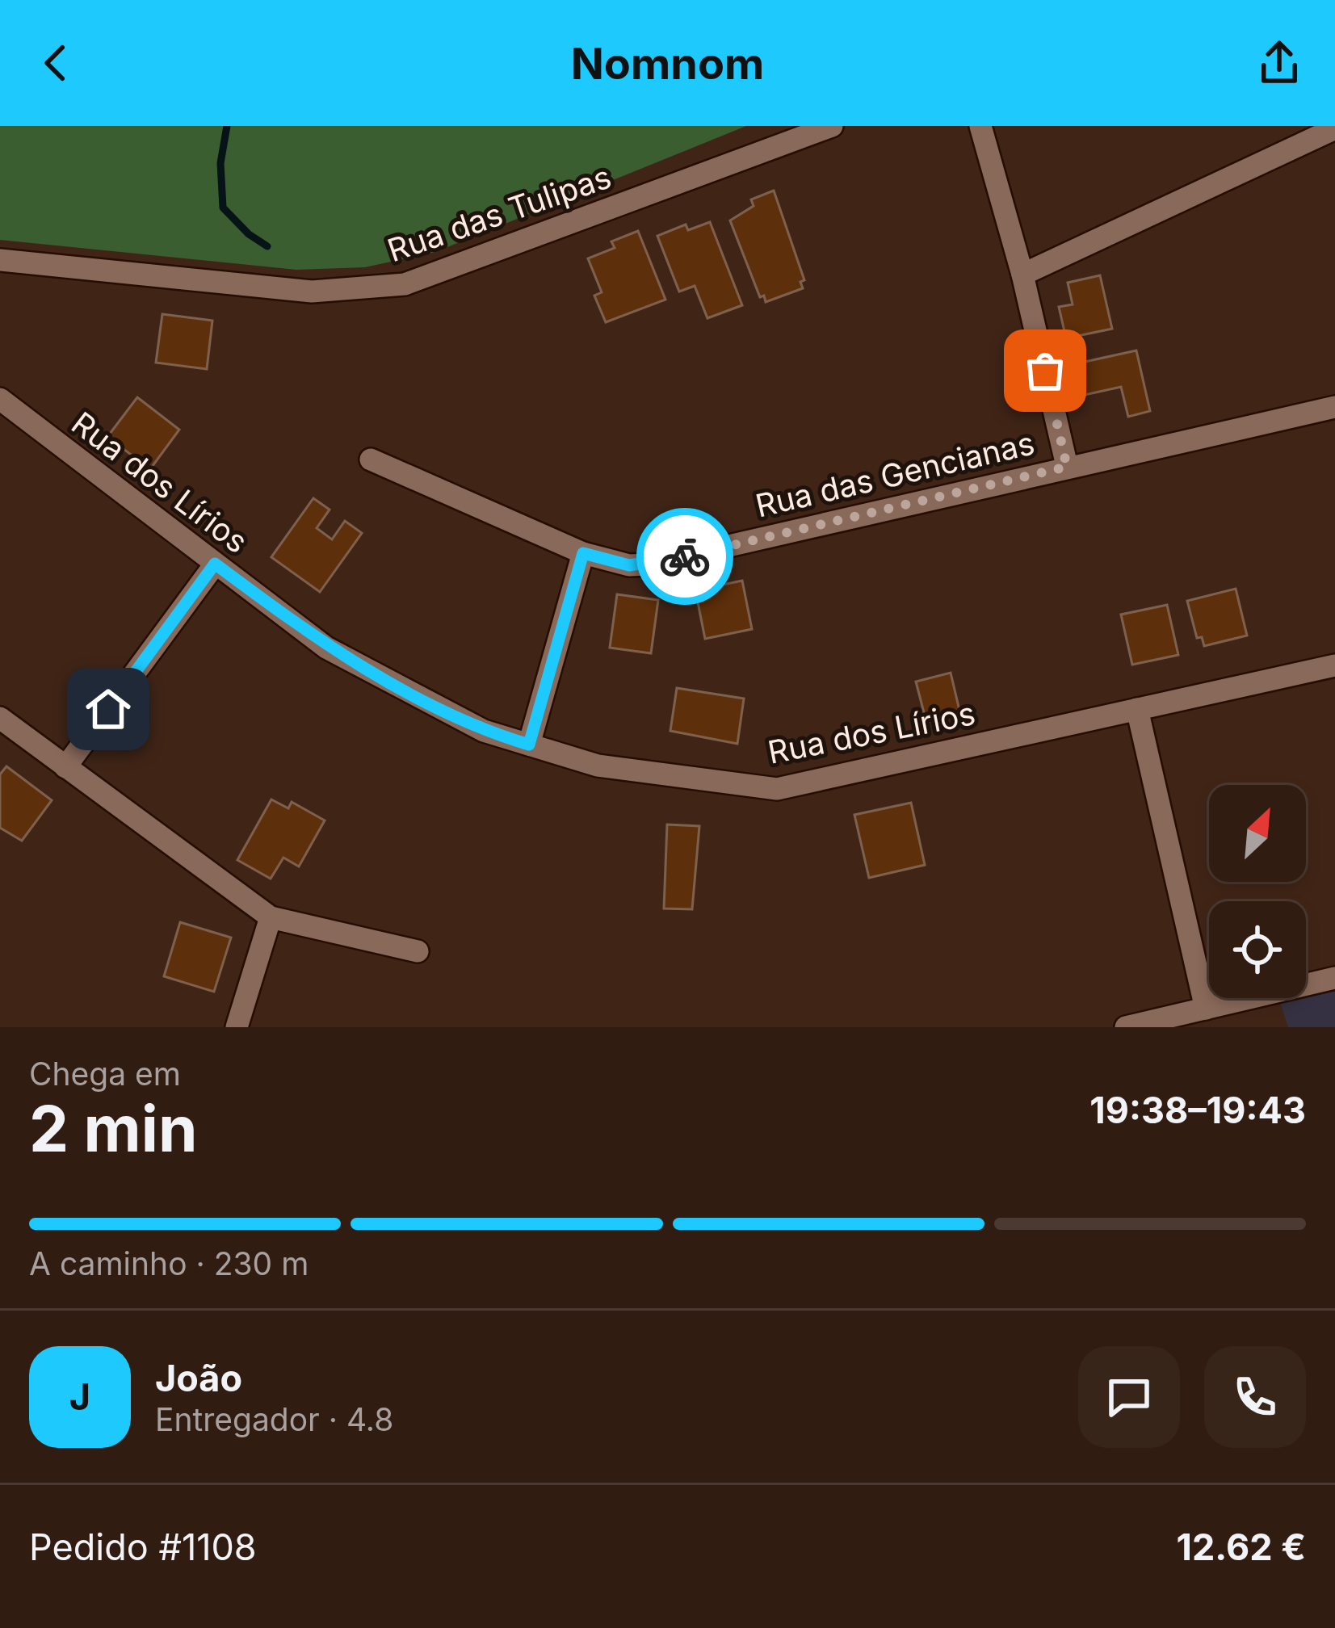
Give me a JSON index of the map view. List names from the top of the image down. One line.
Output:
{"streets":{"street":["Rua das Tulipas","Rua das Gencianas","Rua dos Lírios"]},"north":"top right","page":{"header":"Nomnom","heading":["2 min","Chega em","19:38–19:43"],"panel":["João","Entregador · 4.8","Pedido #1108","12.62 €"],"bar":"A caminho · 230 m","round":"J"}}
